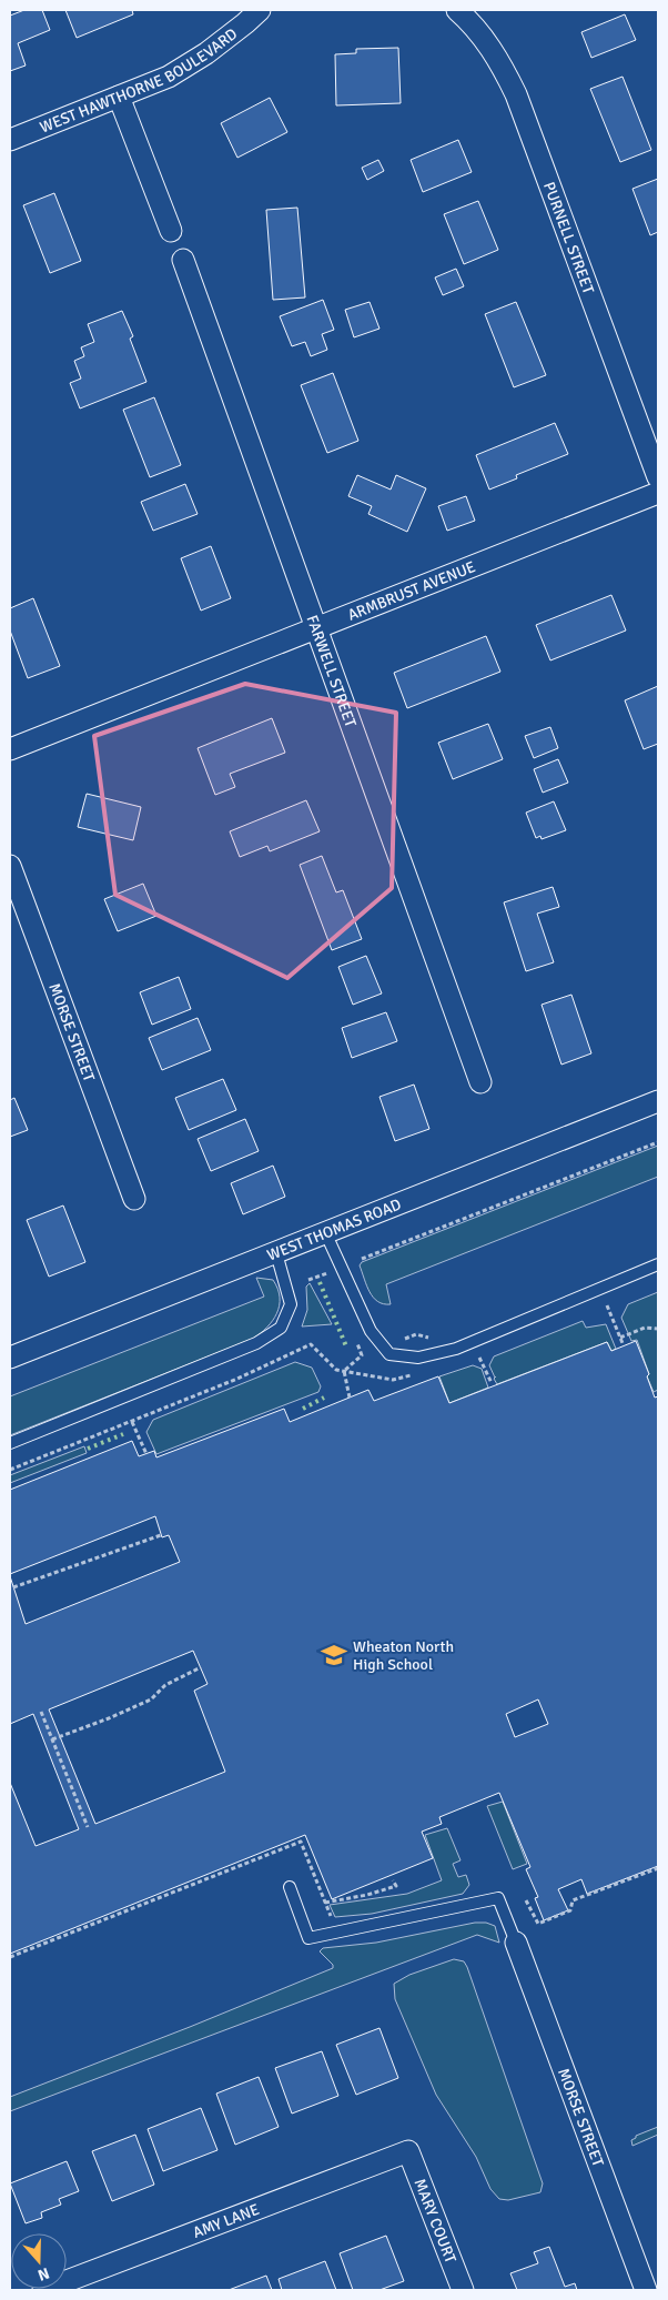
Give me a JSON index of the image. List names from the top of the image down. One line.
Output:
{"streets":{"street":["WEST HAWTHORNE BOULEVARD","PURNELL STREET","ARMBRUST AVENUE","FARWELL STREET","MORSE STREET","WEST THOMAS ROAD","AMY LANE","MARY COURT"]},"crossings":[["ARMBRUST AVENUE","FARWELL STREET"],["AMY LANE","MARY COURT"]],"places":{"school or university":["Wheaton North High School"]},"north":"bottom"}
